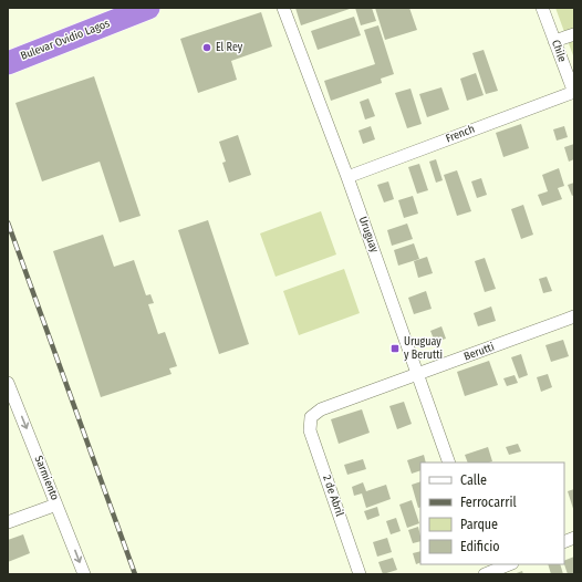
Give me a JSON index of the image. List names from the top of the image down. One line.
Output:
{"streets":{"highway":["Bulevar Ovidio Lagos"],"street":["Chile","French","Uruguay","Berutti","Sarmiento","2 de Abril"]},"crossings":[["Chile","French"],["French","Uruguay"],["Uruguay","Berutti"],["Berutti","2 de Abril"]],"one_way":["Sarmiento"],"places":{"other":["El Rey"],"transit":["Uruguay y Berutti"]},"legend":["Calle","Ferrocarril","Parque","Edificio"]}
